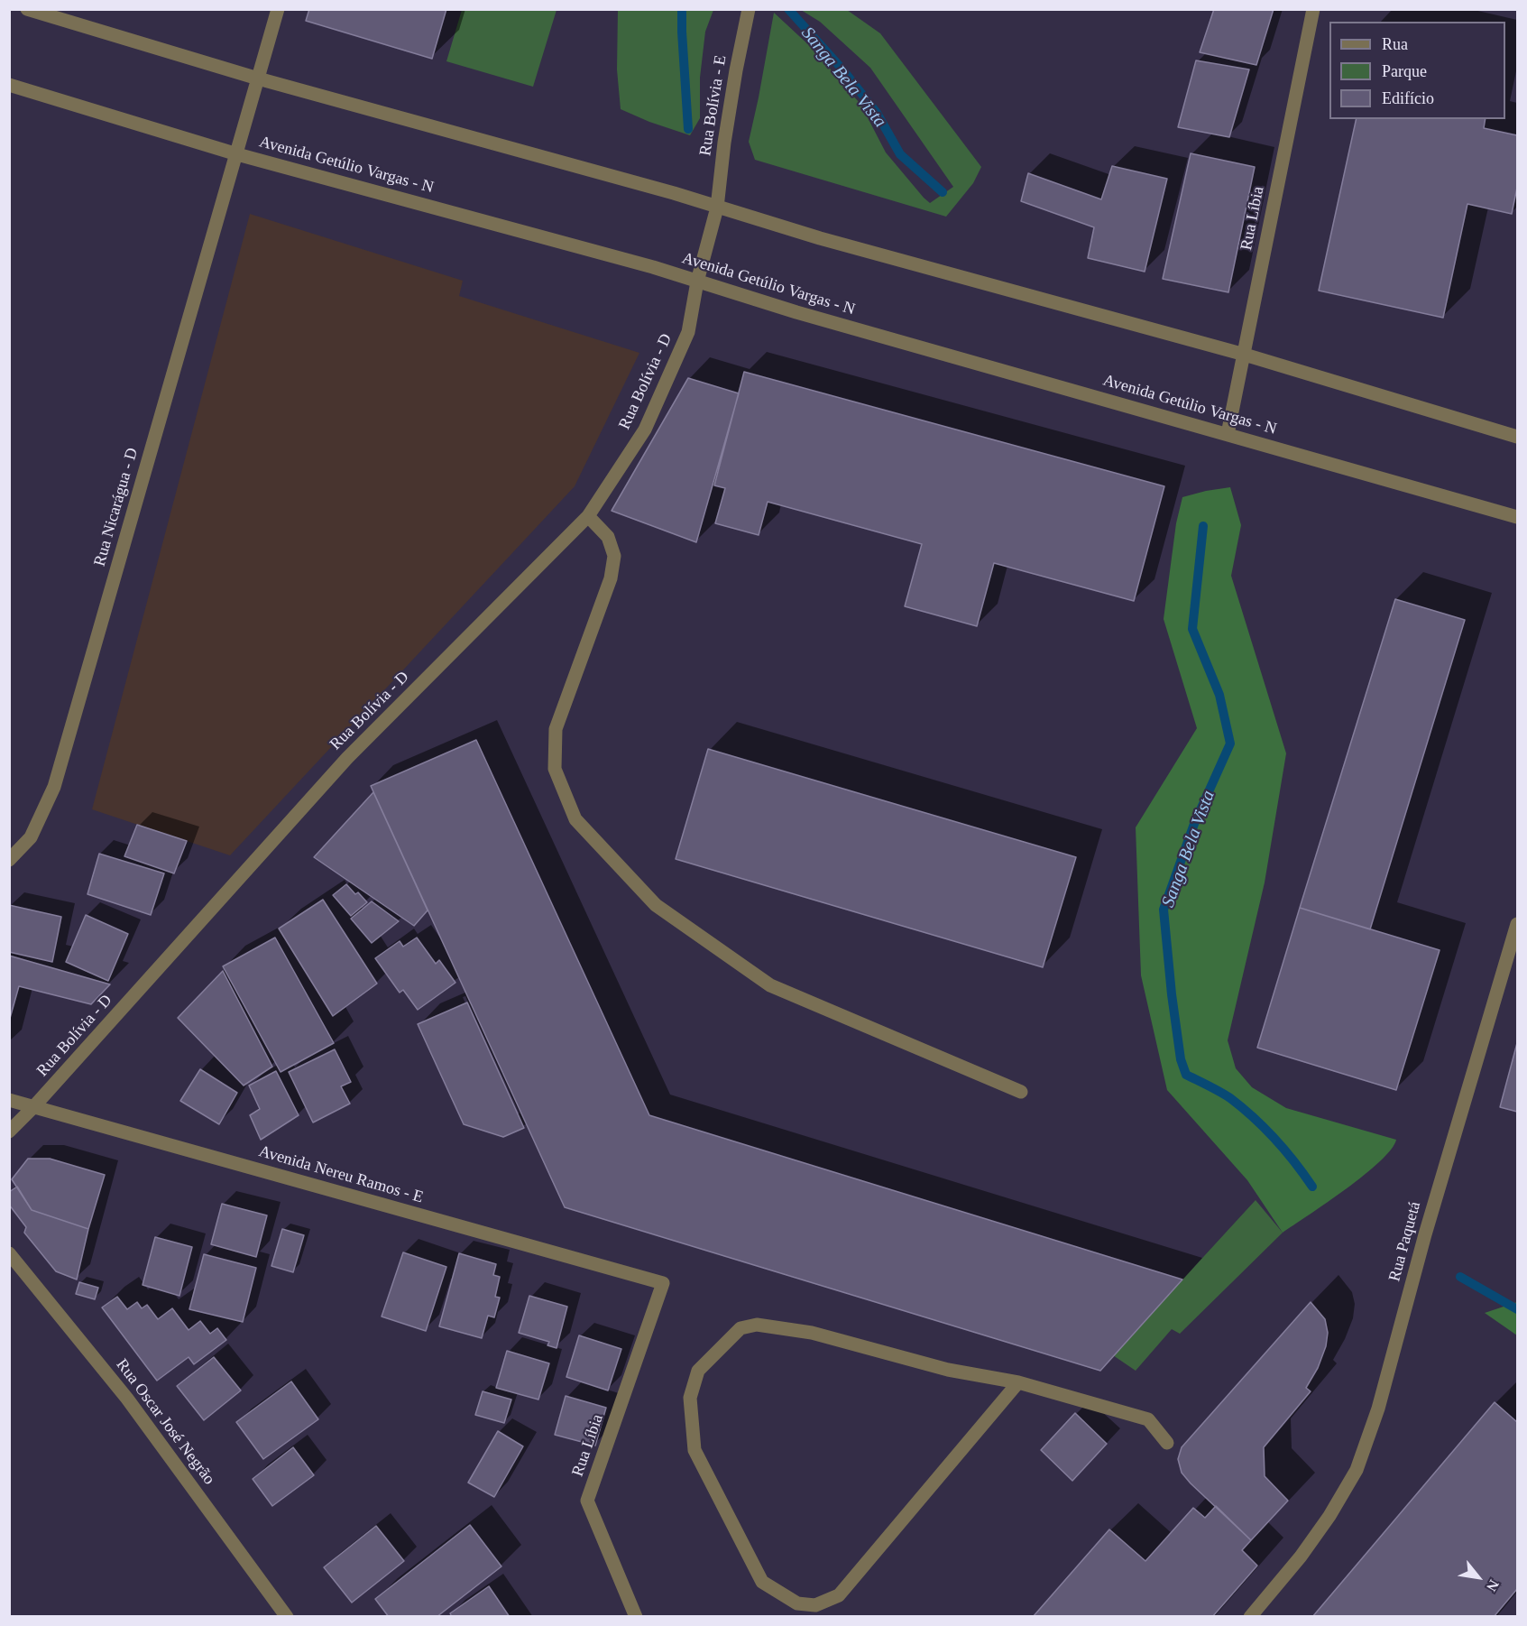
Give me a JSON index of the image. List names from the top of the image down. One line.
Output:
{"streets":{"street":["Rua Bolívia - E","Avenida Getúlio Vargas - N","Rua Líbia","Rua Bolívia - D","Rua Nicarágua - D","Avenida Nereu Ramos - E","Rua Paquetá","Rua Oscar José Negrão"]},"crossings":[["Rua Bolívia - E","Avenida Getúlio Vargas - N"],["Rua Bolívia - E","Rua Bolívia - D"],["Avenida Getúlio Vargas - N","Rua Líbia"],["Avenida Getúlio Vargas - N","Rua Bolívia - D"],["Avenida Getúlio Vargas - N","Rua Nicarágua - D"],["Rua Líbia","Avenida Nereu Ramos - E"],["Rua Bolívia - D","Avenida Nereu Ramos - E"]],"water":["Sanga Bela Vista"],"legend":["Rua","Parque","Edifício"],"north":"bottom right"}
